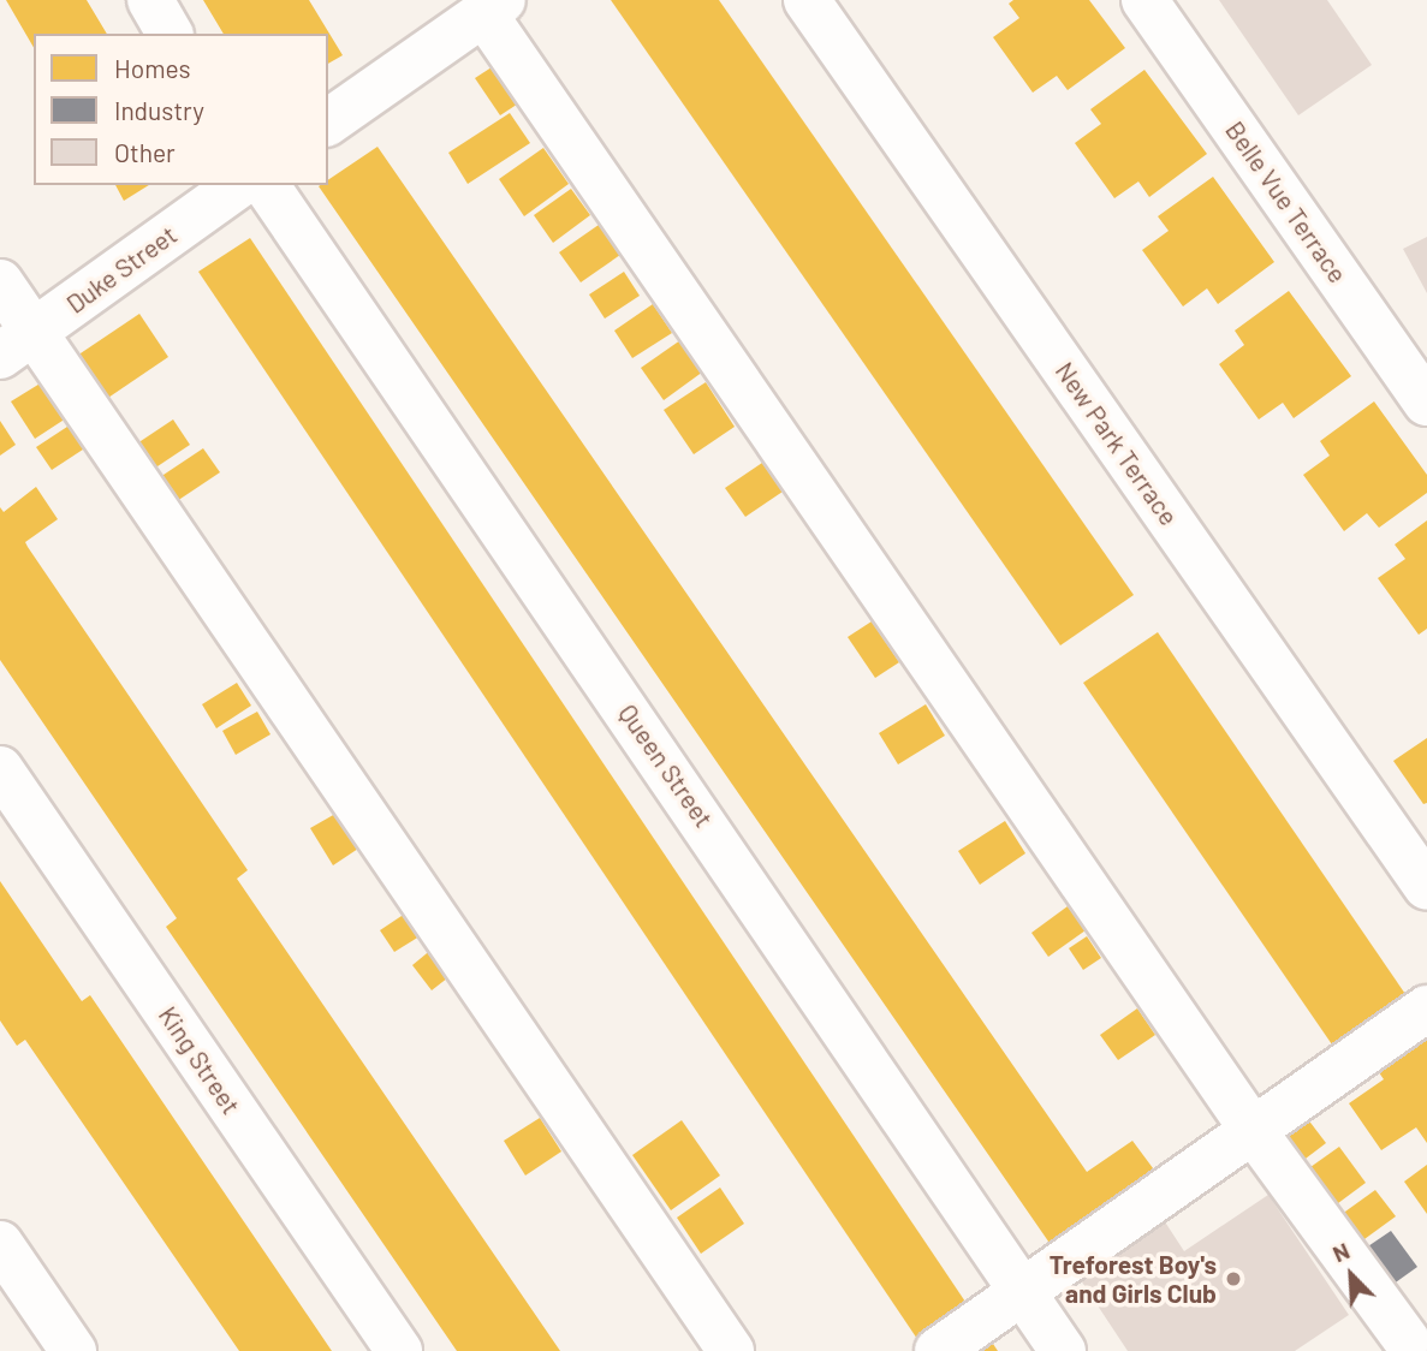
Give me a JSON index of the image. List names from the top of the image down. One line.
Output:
{"streets":{"street":["Belle Vue Terrace","Duke Street","New Park Terrace","Queen Street","King Street"]},"places":["Treforest Boy's and Girls Club"],"legend":["Homes","Industry","Other"],"north":"top left"}
